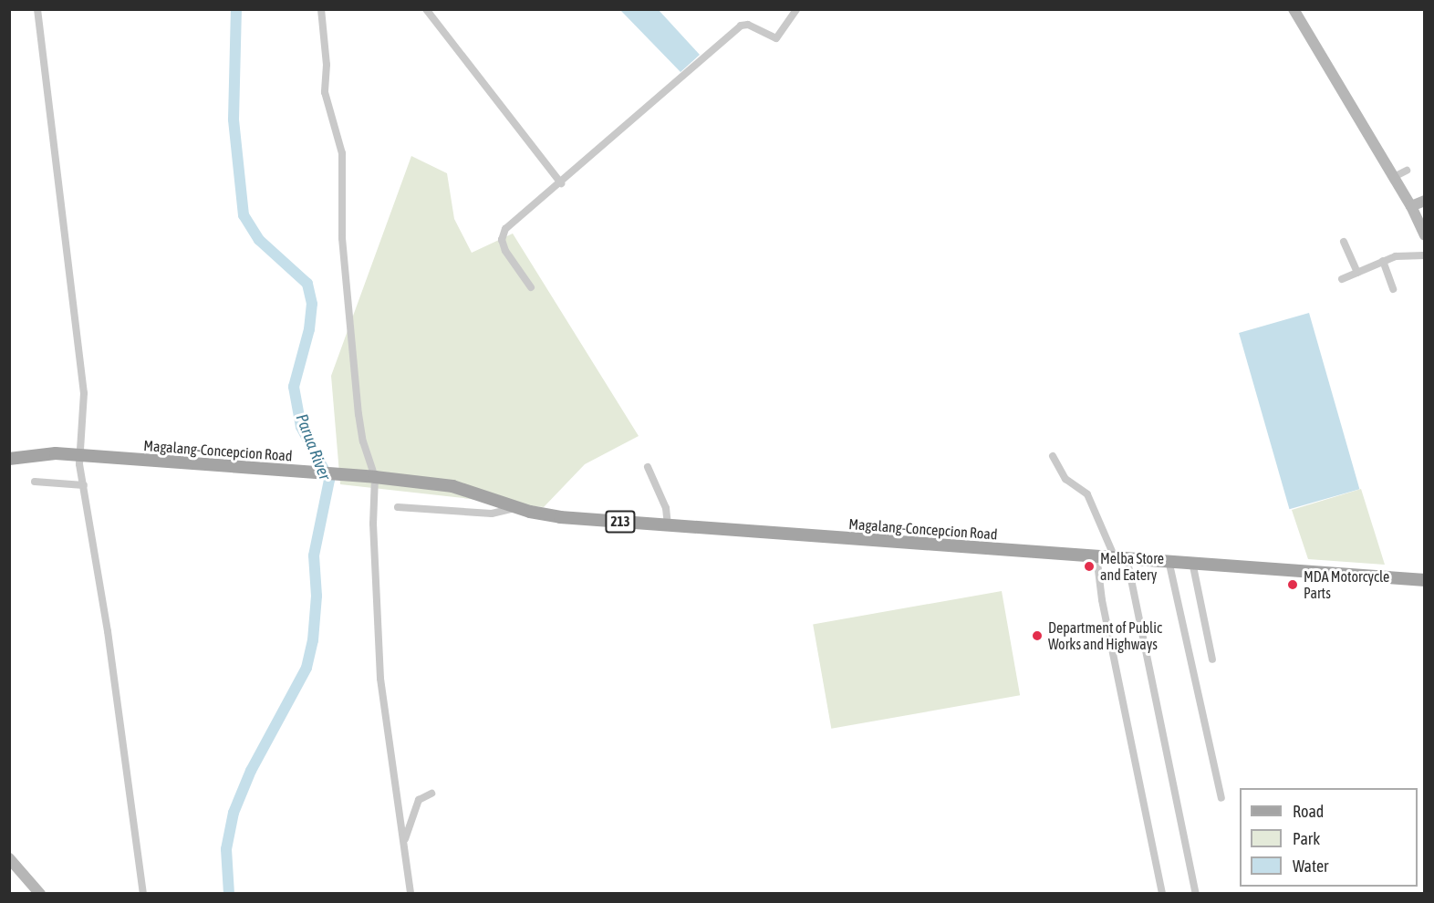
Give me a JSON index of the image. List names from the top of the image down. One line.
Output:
{"streets":{"main road":["Magalang-Concepcion Road","213"]},"water":["Parua River"],"places":["Melba Store and Eatery","MDA Motorcycle Parts","Department of Public Works and Highways"],"legend":["Road","Park","Water"]}
